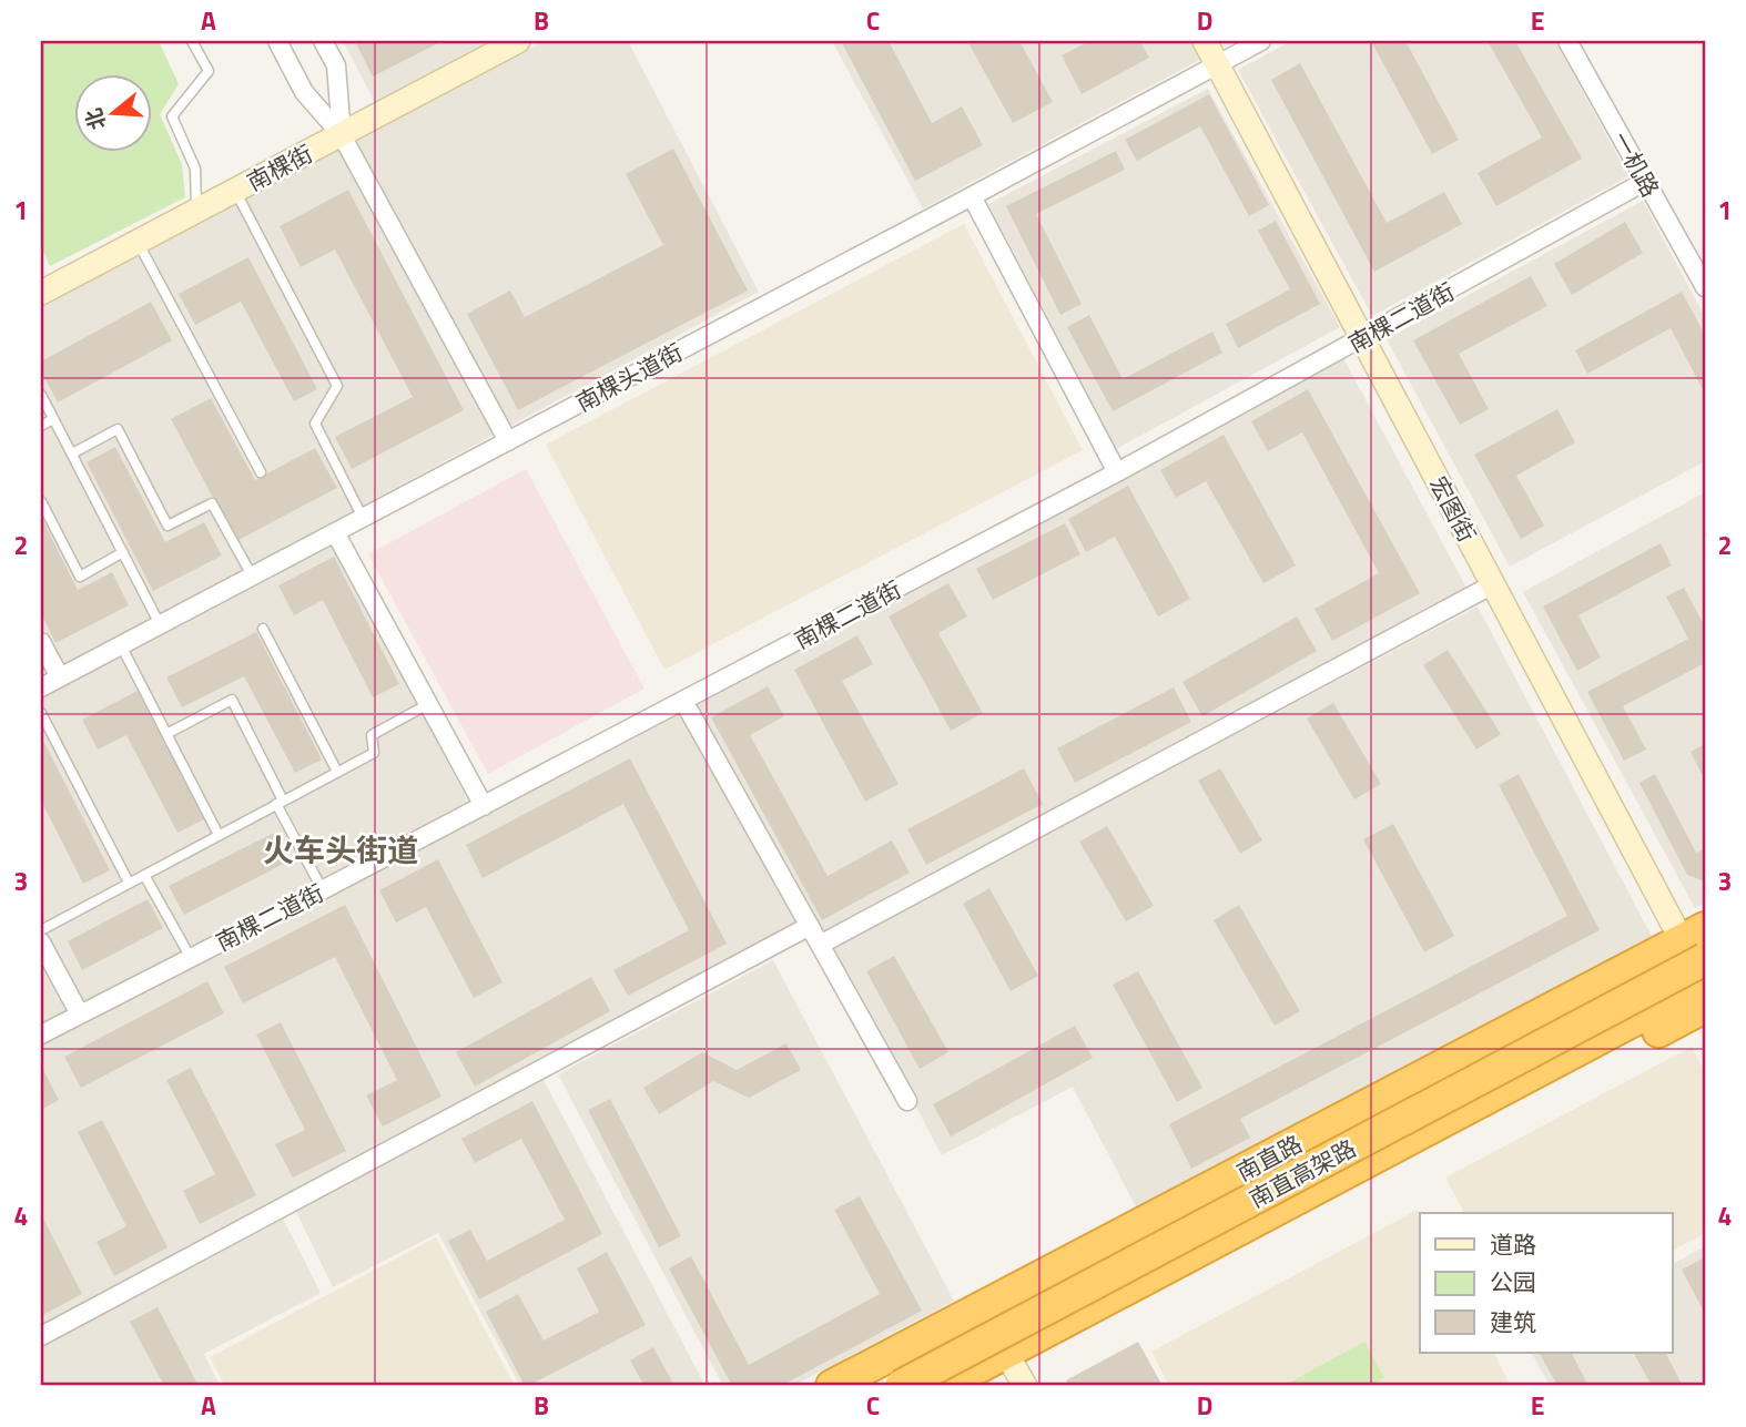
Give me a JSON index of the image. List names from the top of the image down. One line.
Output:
{"streets":{"highway":["南直路","南直高架路"],"street":["一机路","南棵街","南棵二道街","南棵头道街","宏图街"]},"crossings":[["一机路","南棵二道街"],["南棵二道街","宏图街"],["南棵头道街","宏图街"],["宏图街","南直路"],["宏图街","南直高架路"],["南直路","南直高架路"]],"districts":["火车头街道"],"legend":["道路","公园","建筑"],"north":"left","grid":{"columns":["A","B","C","D","E"],"rows":["1","2","3","4"]}}
